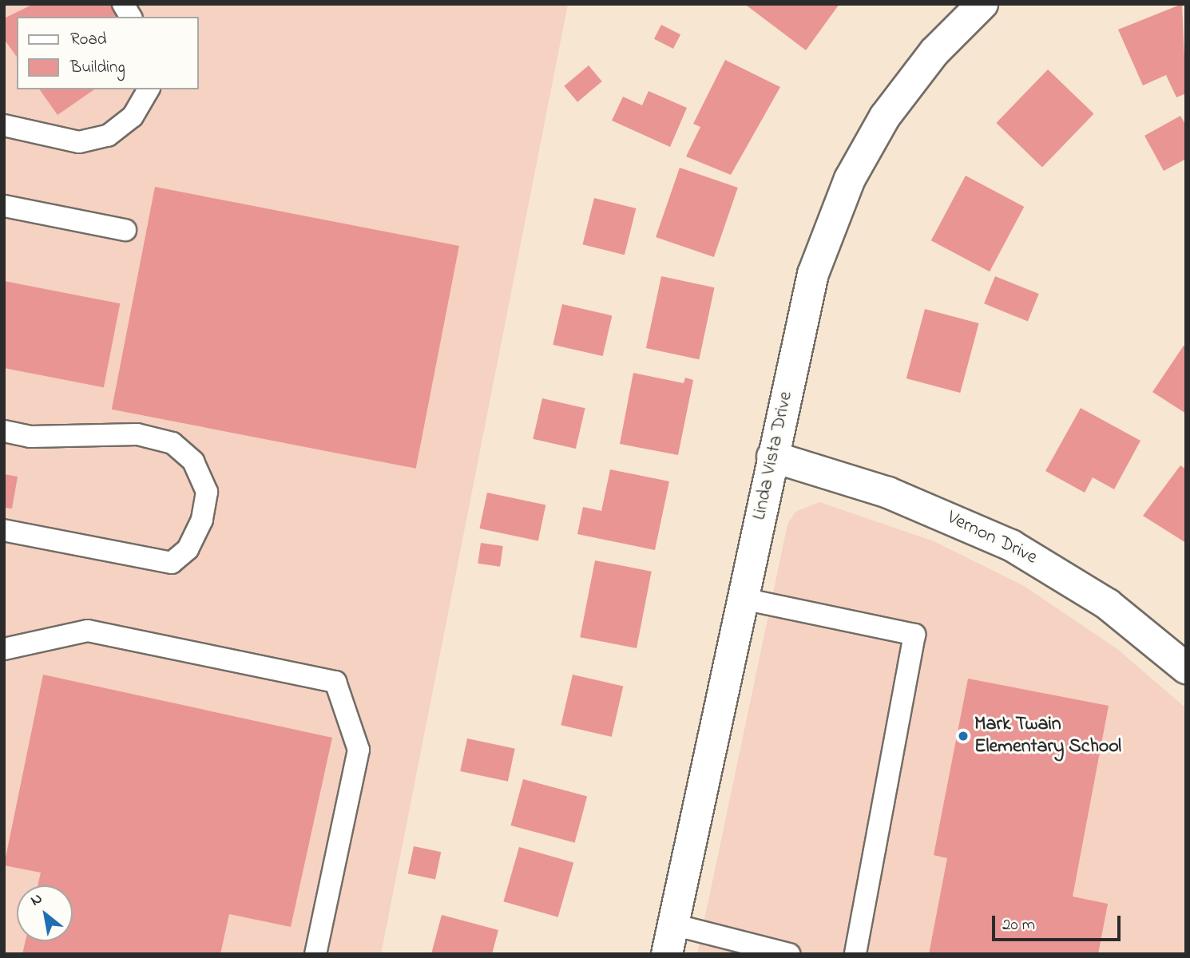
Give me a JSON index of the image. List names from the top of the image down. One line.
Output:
{"streets":{"street":["Linda Vista Drive","Vernon Drive"]},"crossings":[["Linda Vista Drive","Vernon Drive"]],"places":["Mark Twain Elementary School"],"legend":["Road","Building"],"scale_bar":"20 m","north":"top left"}
